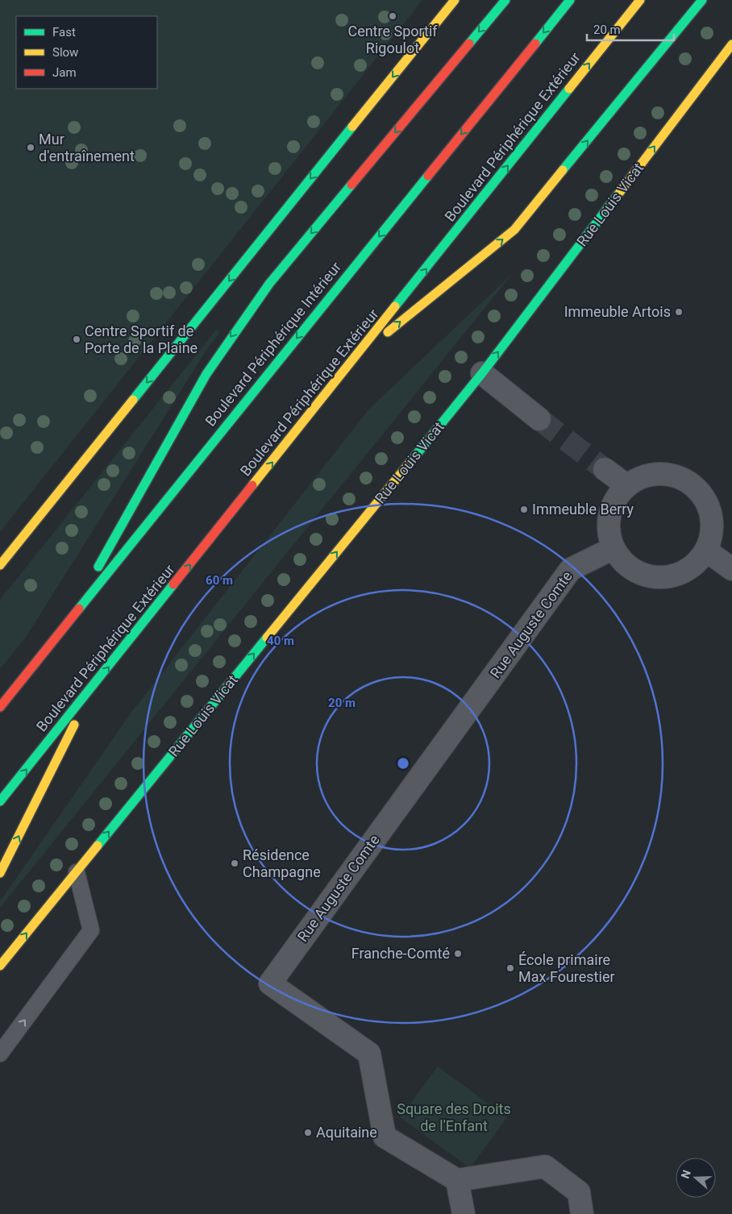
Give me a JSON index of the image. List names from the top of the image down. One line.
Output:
{"streets":{"main road":["Boulevard Périphérique Extérieur","Rue Louis Vicat","Boulevard Périphérique Intérieur"],"street":["Rue Auguste Comte"]},"parks":["Square des Droits de l'Enfant"],"places":["Centre Sportif Rigoulot","Mur d'entraînement","Immeuble Artois","Centre Sportif de Porte de la Plaine","Immeuble Berry","Résidence Champagne","Franche-Comté","École primaire Max Fourestier","Aquitaine"],"legend":["Fast","Slow","Jam"],"scale_bar":"20 m","north":"left","rings":["60 m","40 m","20 m"]}
